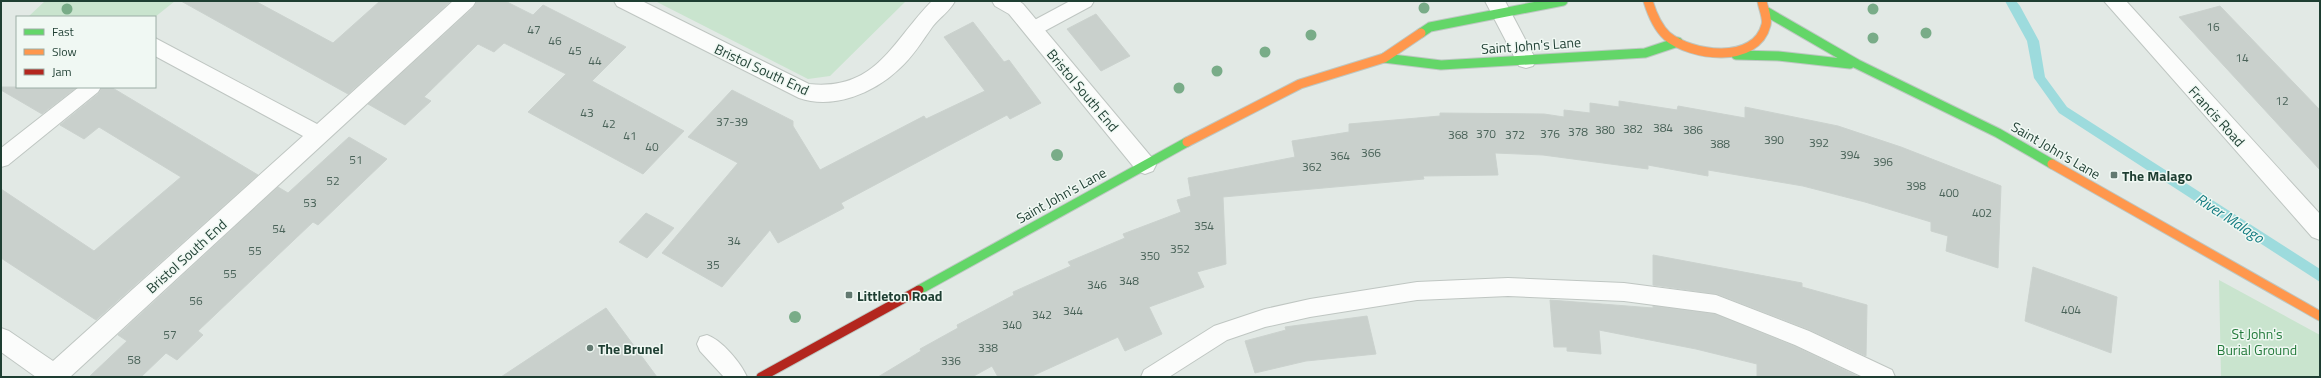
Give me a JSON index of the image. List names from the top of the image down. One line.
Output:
{"streets":{"main road":["Saint John's Lane"],"street":["Bristol South End","Francis Road"]},"crossings":[["Saint John's Lane","Bristol South End"]],"water":["River Malago"],"parks":["St John's Burial Ground"],"places":{"transit":["The Malago","Littleton Road"],"other":["The Brunel"]},"house_numbers":["16","47","46","45","14","44","12","43","37-39","42","384","382","380","386","378","370","376","368","372","41","390","392","388","40","366","394","364","51","396","362","52","398","400","53","402","354","54","34","352","55","350","35","55","348","346","56","404","344","342","340","57","338","58","336"],"legend":["Fast","Slow","Jam"]}
